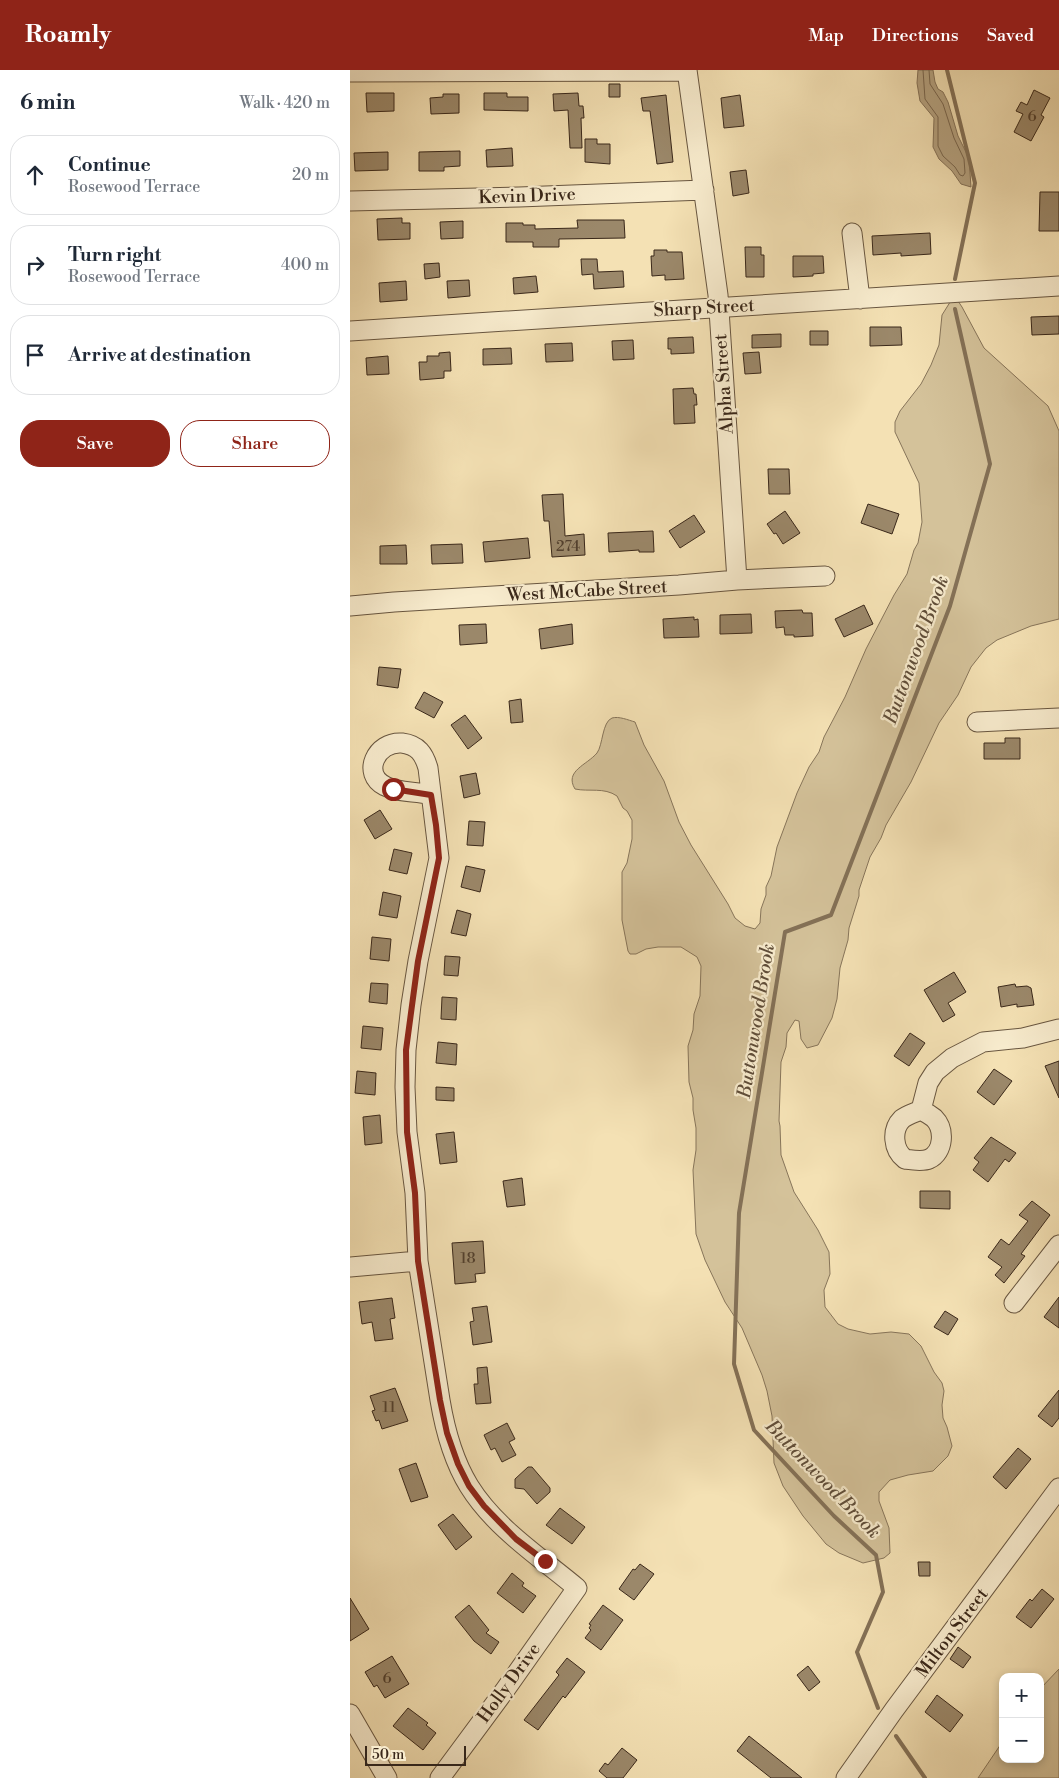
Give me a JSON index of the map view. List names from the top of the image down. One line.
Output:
{"streets":{"street":["Kevin Drive","Sharp Street","Alpha Street","West McCabe Street","Milton Street","Holly Drive"]},"crossings":[["Kevin Drive","Alpha Street"],["Sharp Street","Alpha Street"],["Alpha Street","West McCabe Street"]],"water":["Buttonwood Brook"],"house_numbers":["6","274","18","11","6"],"scale_bar":"50 m","page":{"header":"Roamly","nav":["Map","Directions","Saved"],"heading":["6 min","Walk · 420 m"],"list":[["Continue","Rosewood Terrace","20 m"],["Turn right","Rosewood Terrace","400 m"],"Arrive at destination"],"buttons":["Save","Share"],"map_buttons":["+","−"],"scale":"50 m"}}
